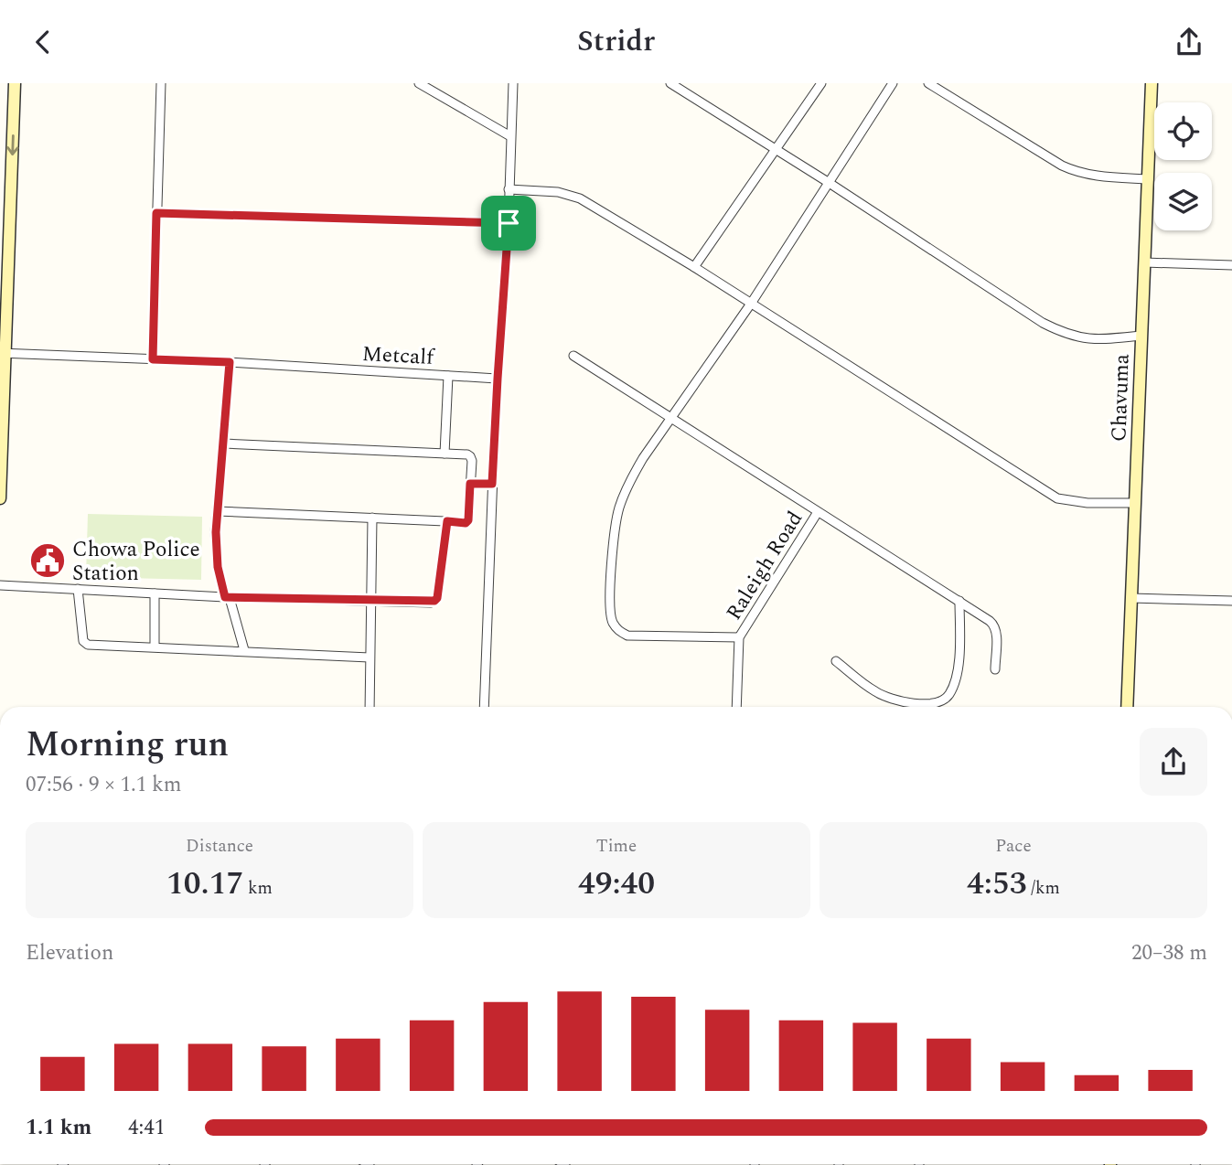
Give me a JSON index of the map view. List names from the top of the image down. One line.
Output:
{"streets":{"street":["Metcalf","Chavuma","Raleigh Road"]},"places":{"public building":["Chowa Police Station"]},"page":{"header":"Stridr","heading":["Morning run","07:56 · 9 × 1.1 km"],"stats":[["Distance","10.17 km"],["Time","49:40"],["Pace","4:53 /km"]],"chart":["Elevation","20–38 m"],"list":[{"name":"1.1 km","note":"4:41"}]}}
